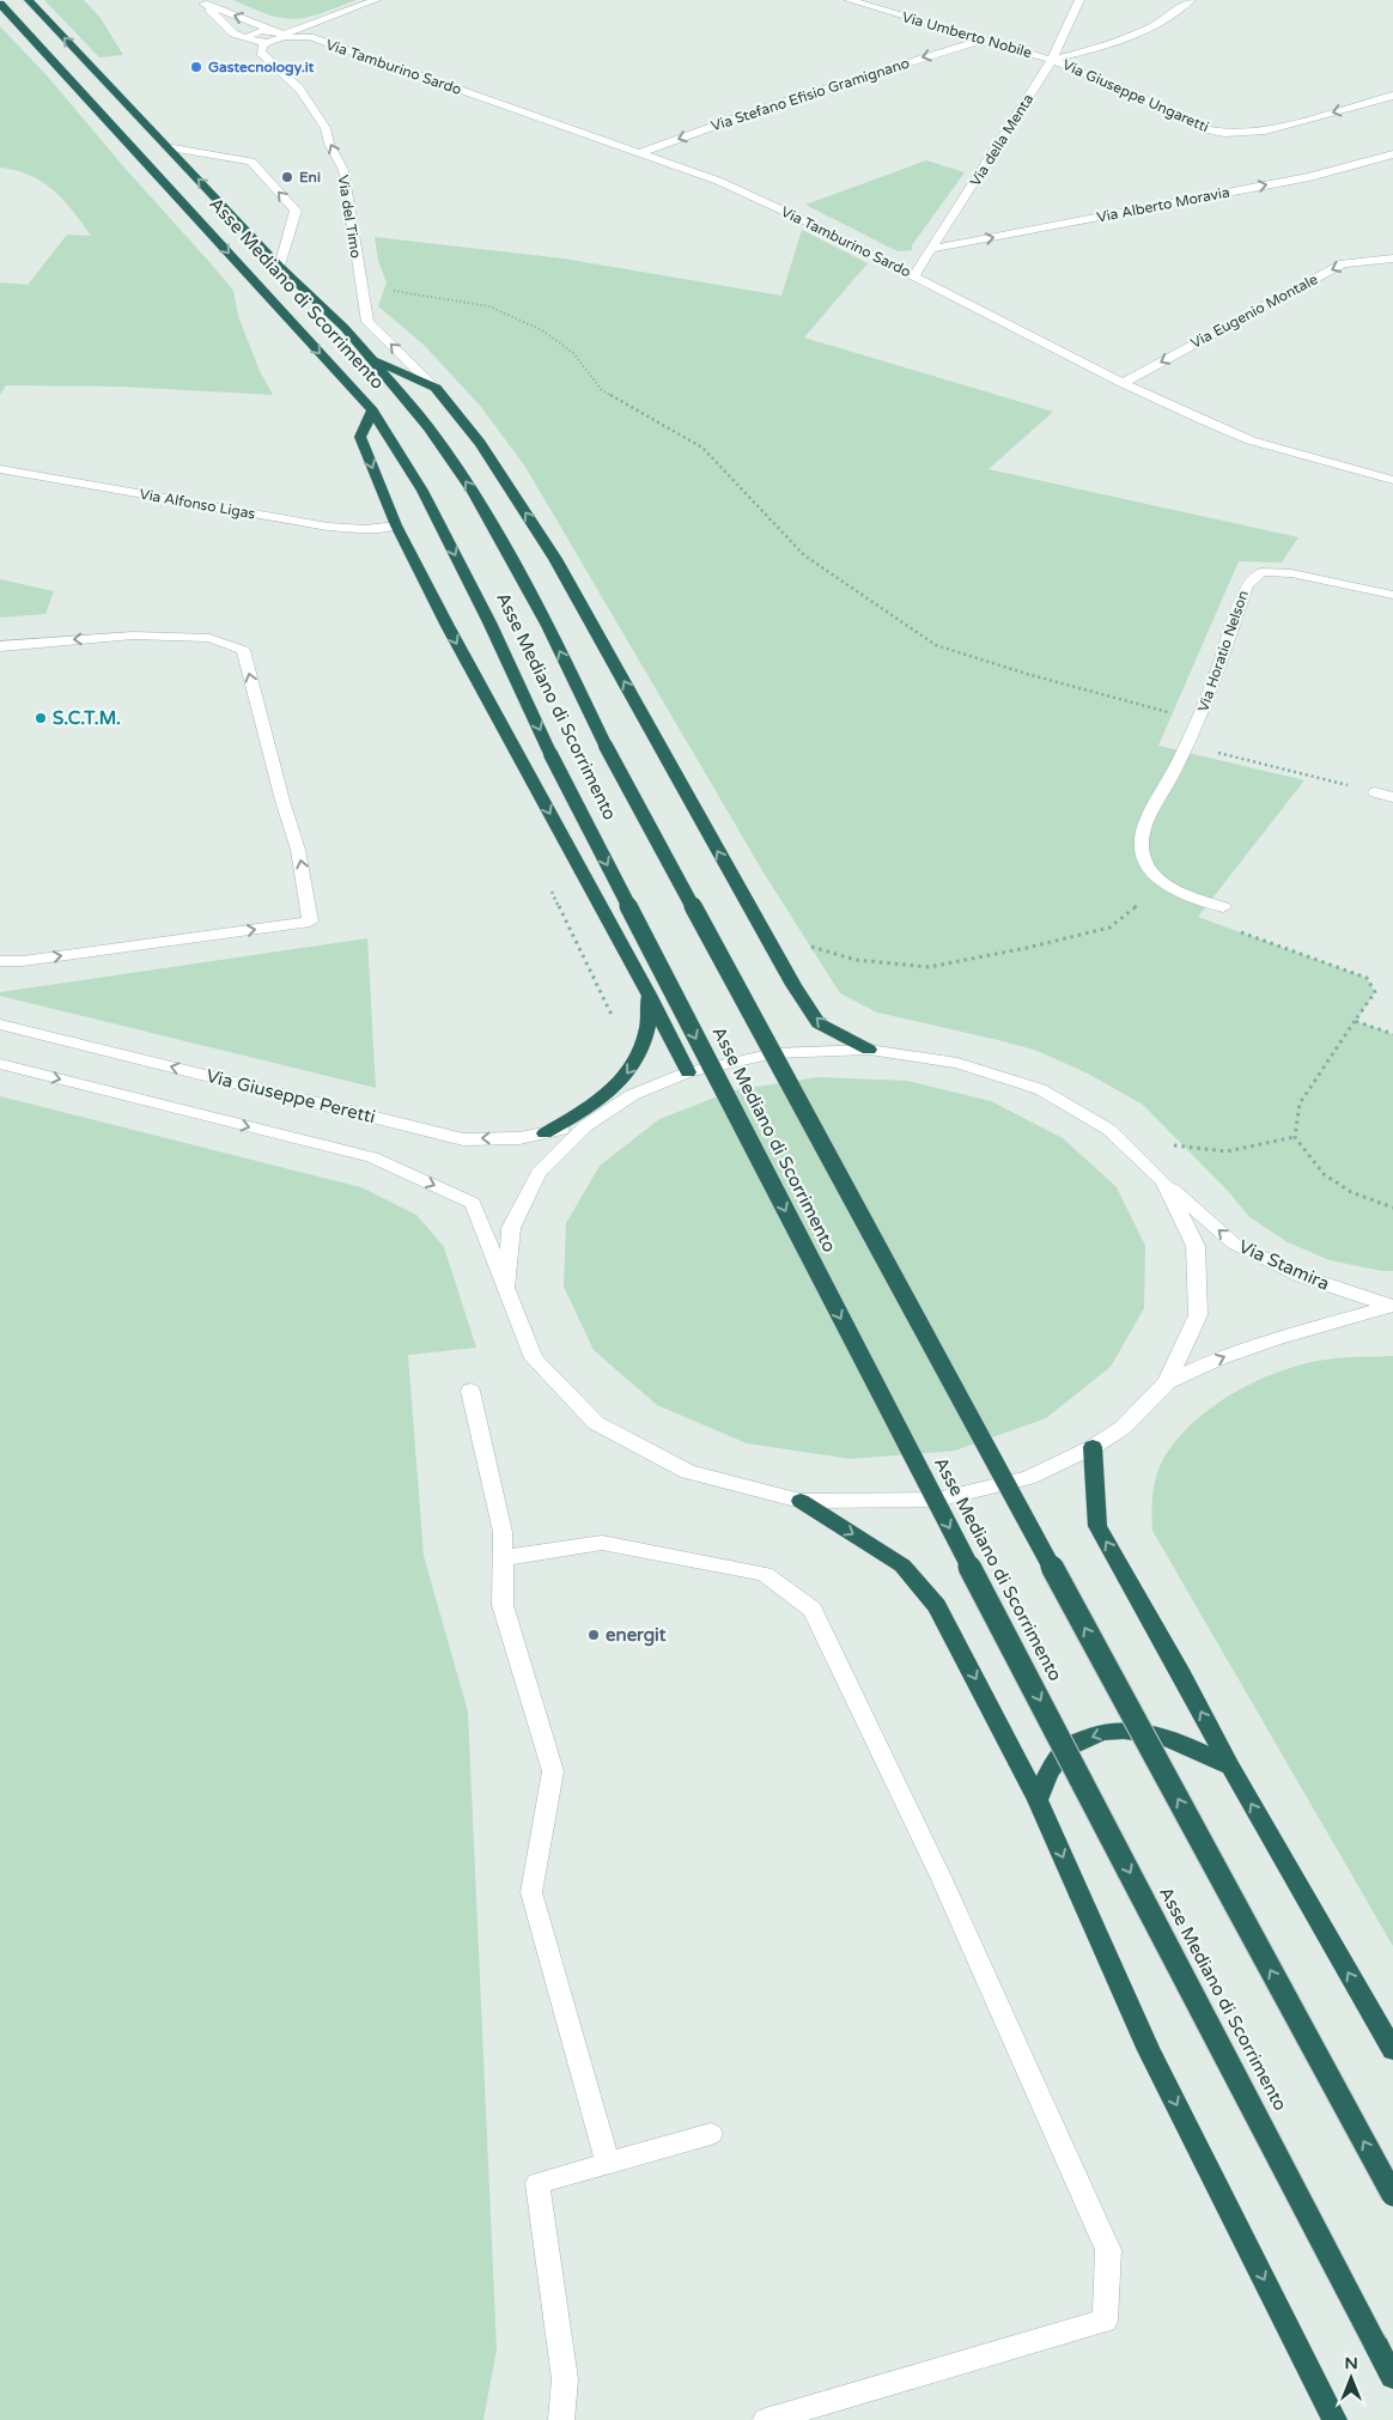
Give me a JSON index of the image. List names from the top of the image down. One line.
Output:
{"streets":{"highway":["Asse Mediano di Scorrimento"],"street":["Via Umberto Nobile","Via Tamburino Sardo","Via Stefano Efisio Gramignano","Via Giuseppe Ungaretti","Via della Menta","Via Alberto Moravia","Via del Timo","Via Eugenio Montale","Via Alfonso Ligas","Via Horatio Nelson","Via Giuseppe Peretti","Via Stamira"]},"crossings":[["Via Umberto Nobile","Via Stefano Efisio Gramignano"],["Via Umberto Nobile","Via Giuseppe Ungaretti"],["Via Umberto Nobile","Via della Menta"],["Via Tamburino Sardo","Via Stefano Efisio Gramignano"],["Via Tamburino Sardo","Via della Menta"],["Via Tamburino Sardo","Via Eugenio Montale"],["Via Giuseppe Ungaretti","Via della Menta"],["Via della Menta","Via Alberto Moravia"],["Via Giuseppe Peretti","Via Stamira"]],"one_way":["Via Stefano Efisio Gramignano","Via Giuseppe Ungaretti","Via Alberto Moravia","Via del Timo","Via Eugenio Montale"],"places":["Gastecnology.it","Eni","S.C.T.M.","energit"],"north":"top"}
